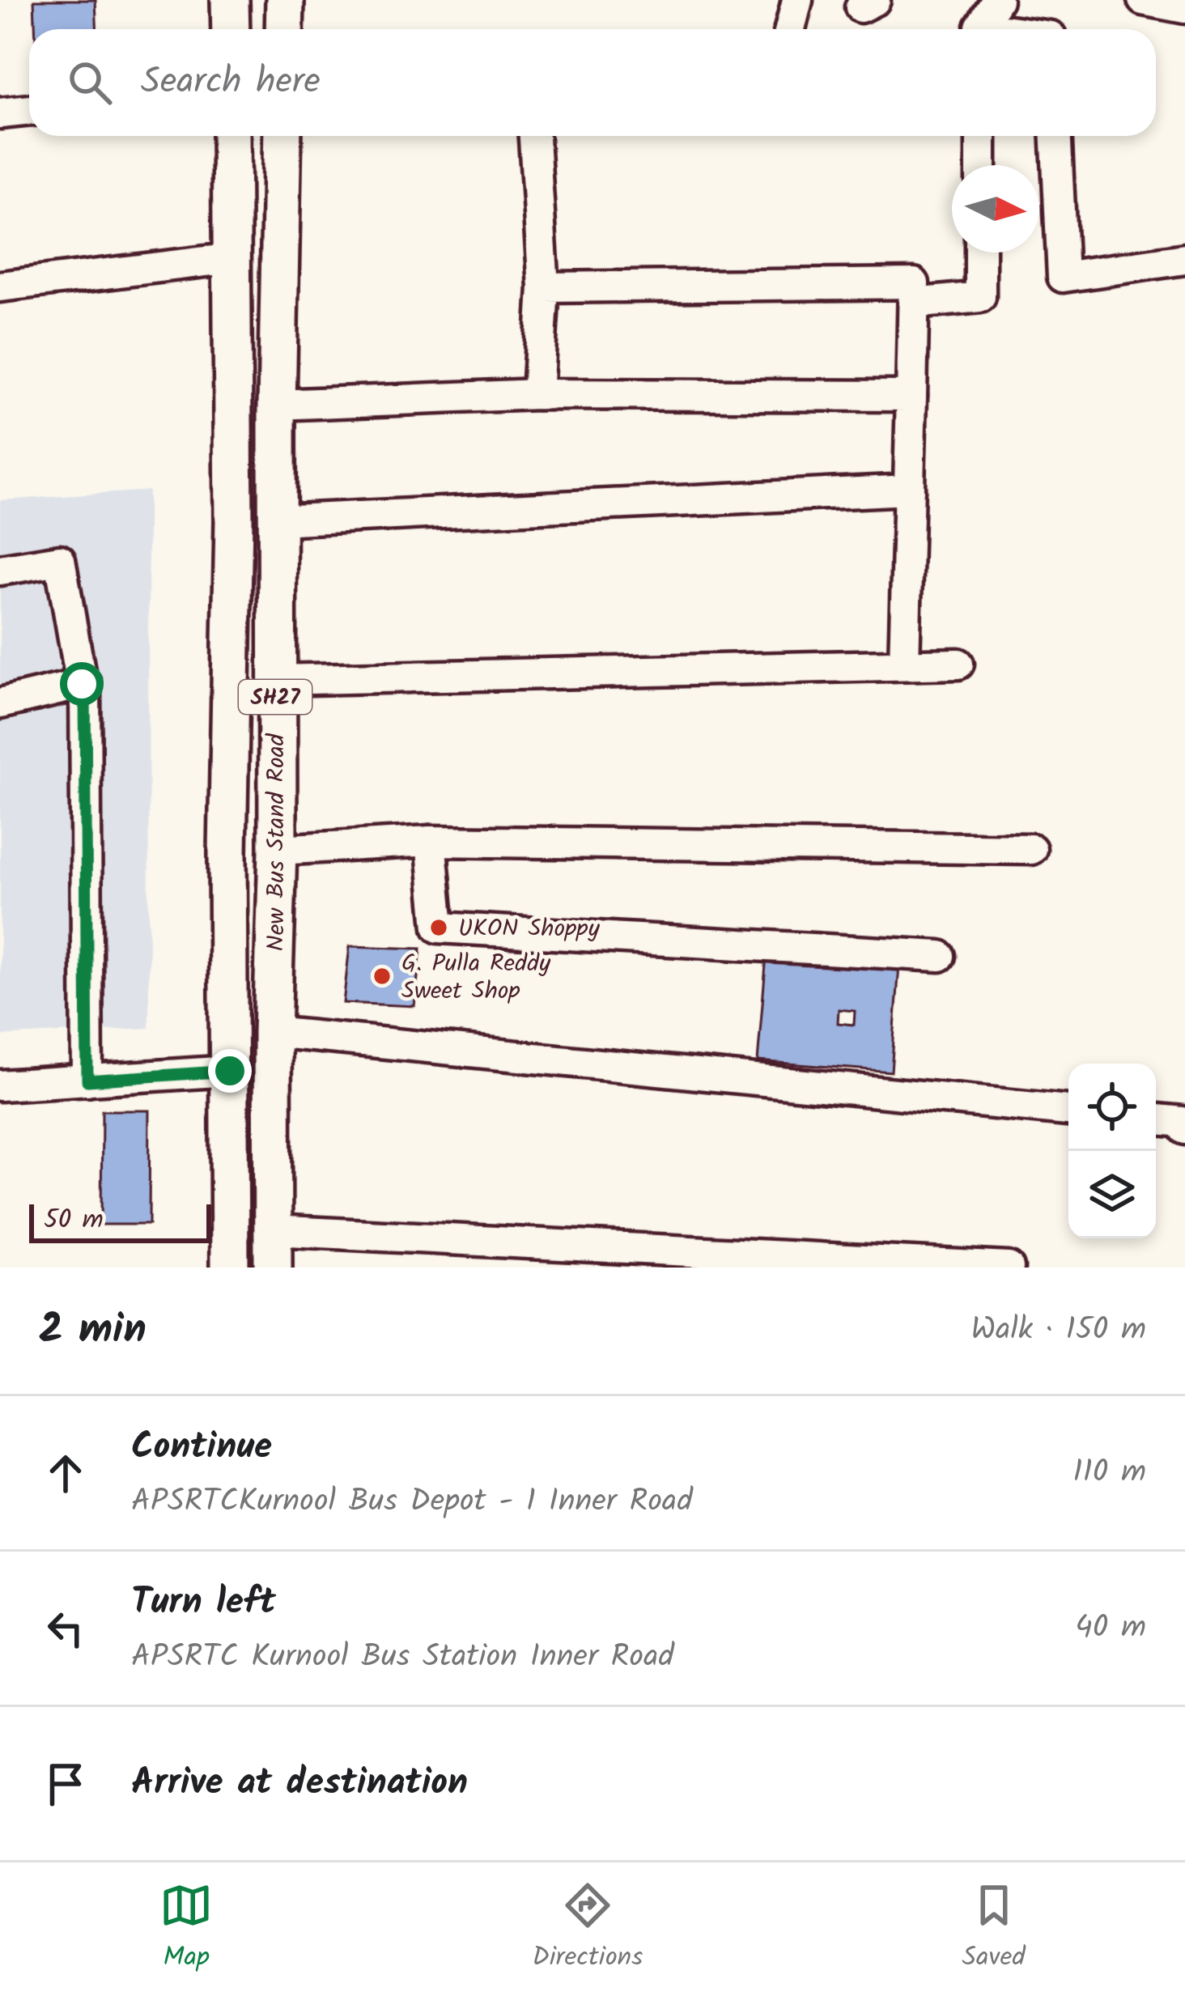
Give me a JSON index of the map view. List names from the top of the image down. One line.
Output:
{"streets":{"main road":["SH27","New Bus Stand Road"]},"places":["UKON Shoppy","G. Pulla Reddy Sweet Shop"],"scale_bar":"50 m","north":"right","page":{"search":"Search here","scale":"50 m","heading":["2 min","Walk · 150 m"],"list":[["Continue","APSRTCKurnool Bus Depot - 1 Inner Road","110 m"],["Turn left","APSRTC Kurnool Bus Station Inner Road","40 m"],"Arrive at destination"],"nav":["Map","Directions","Saved"]}}
